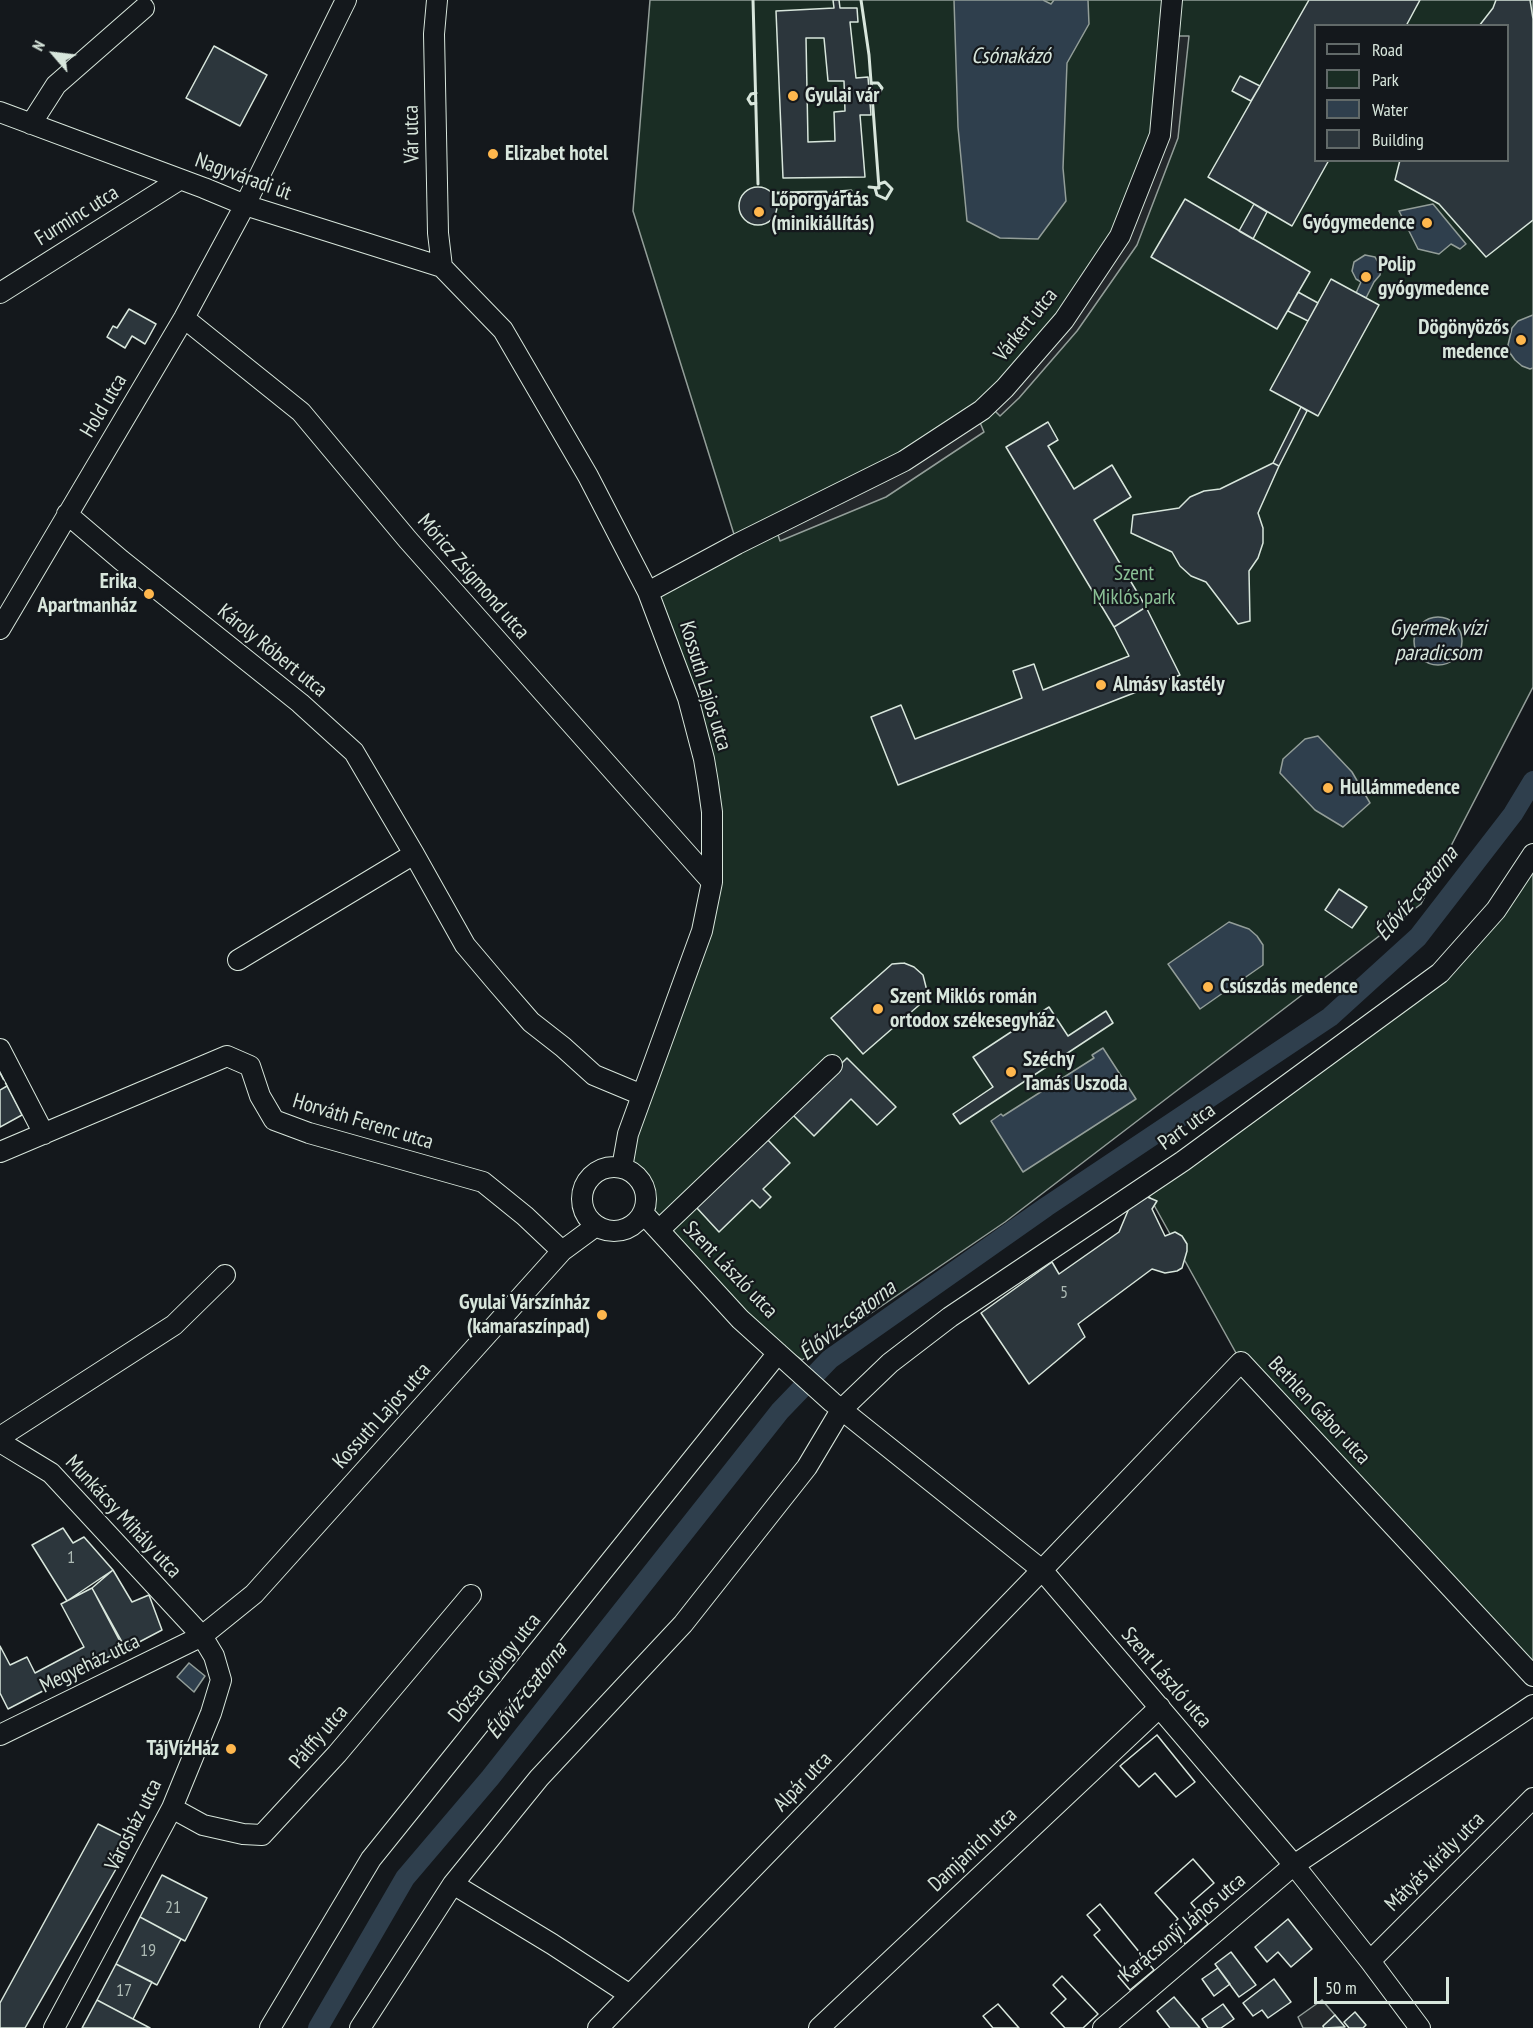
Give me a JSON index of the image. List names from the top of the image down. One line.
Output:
{"streets":{"street":["Vár utca","Nagyváradi út","Furminc utca","Várkert utca","Hold utca","Móricz Zsigmond utca","Károly Róbert utca","Kossuth Lajos utca","Horváth Ferenc utca","Part utca","Szent László utca","Bethlen Gábor utca","Munkácsy Mihály utca","Megyeház utca","Dózsa György utca","Pálffy utca","Alpár utca","Városház utca","Damjanich utca","Mátyás király utca","Karácsonyi János utca"]},"crossings":[["Vár utca","Nagyváradi út"],["Vár utca","Kossuth Lajos utca"],["Nagyváradi út","Furminc utca"],["Nagyváradi út","Hold utca"],["Nagyváradi út","Kossuth Lajos utca"],["Várkert utca","Kossuth Lajos utca"],["Hold utca","Móricz Zsigmond utca"],["Hold utca","Károly Róbert utca"],["Móricz Zsigmond utca","Kossuth Lajos utca"],["Károly Róbert utca","Kossuth Lajos utca"],["Kossuth Lajos utca","Horváth Ferenc utca"],["Kossuth Lajos utca","Szent László utca"],["Kossuth Lajos utca","Munkácsy Mihály utca"],["Kossuth Lajos utca","Megyeház utca"],["Kossuth Lajos utca","Városház utca"],["Part utca","Szent László utca"],["Szent László utca","Bethlen Gábor utca"],["Szent László utca","Dózsa György utca"],["Szent László utca","Alpár utca"],["Szent László utca","Damjanich utca"],["Szent László utca","Mátyás király utca"],["Szent László utca","Karácsonyi János utca"],["Bethlen Gábor utca","Alpár utca"],["Munkácsy Mihály utca","Megyeház utca"],["Munkácsy Mihály utca","Városház utca"],["Megyeház utca","Városház utca"],["Pálffy utca","Városház utca"]],"water":["Csónakázó","Gyermek vízi paradicsom","Élővíz-csatorna"],"parks":["Szent Miklós park"],"places":["Gyulai vár","Elizabet hotel","Lőporgyártás (minikiállítás)","Gyógymedence","Polip gyógymedence","Dögönyözős medence","Erika Apartmanház","Almásy kastély","Hullámmedence","Csúszdás medence","Szent Miklós román ortodox székesegyház","Széchy Tamás Uszoda","Gyulai Várszínház (kamaraszínpad)","TájVízHáz"],"house_numbers":["5","1","21","19","17"],"legend":["Road","Park","Water","Building"],"scale_bar":"50 m","north":"top left"}
